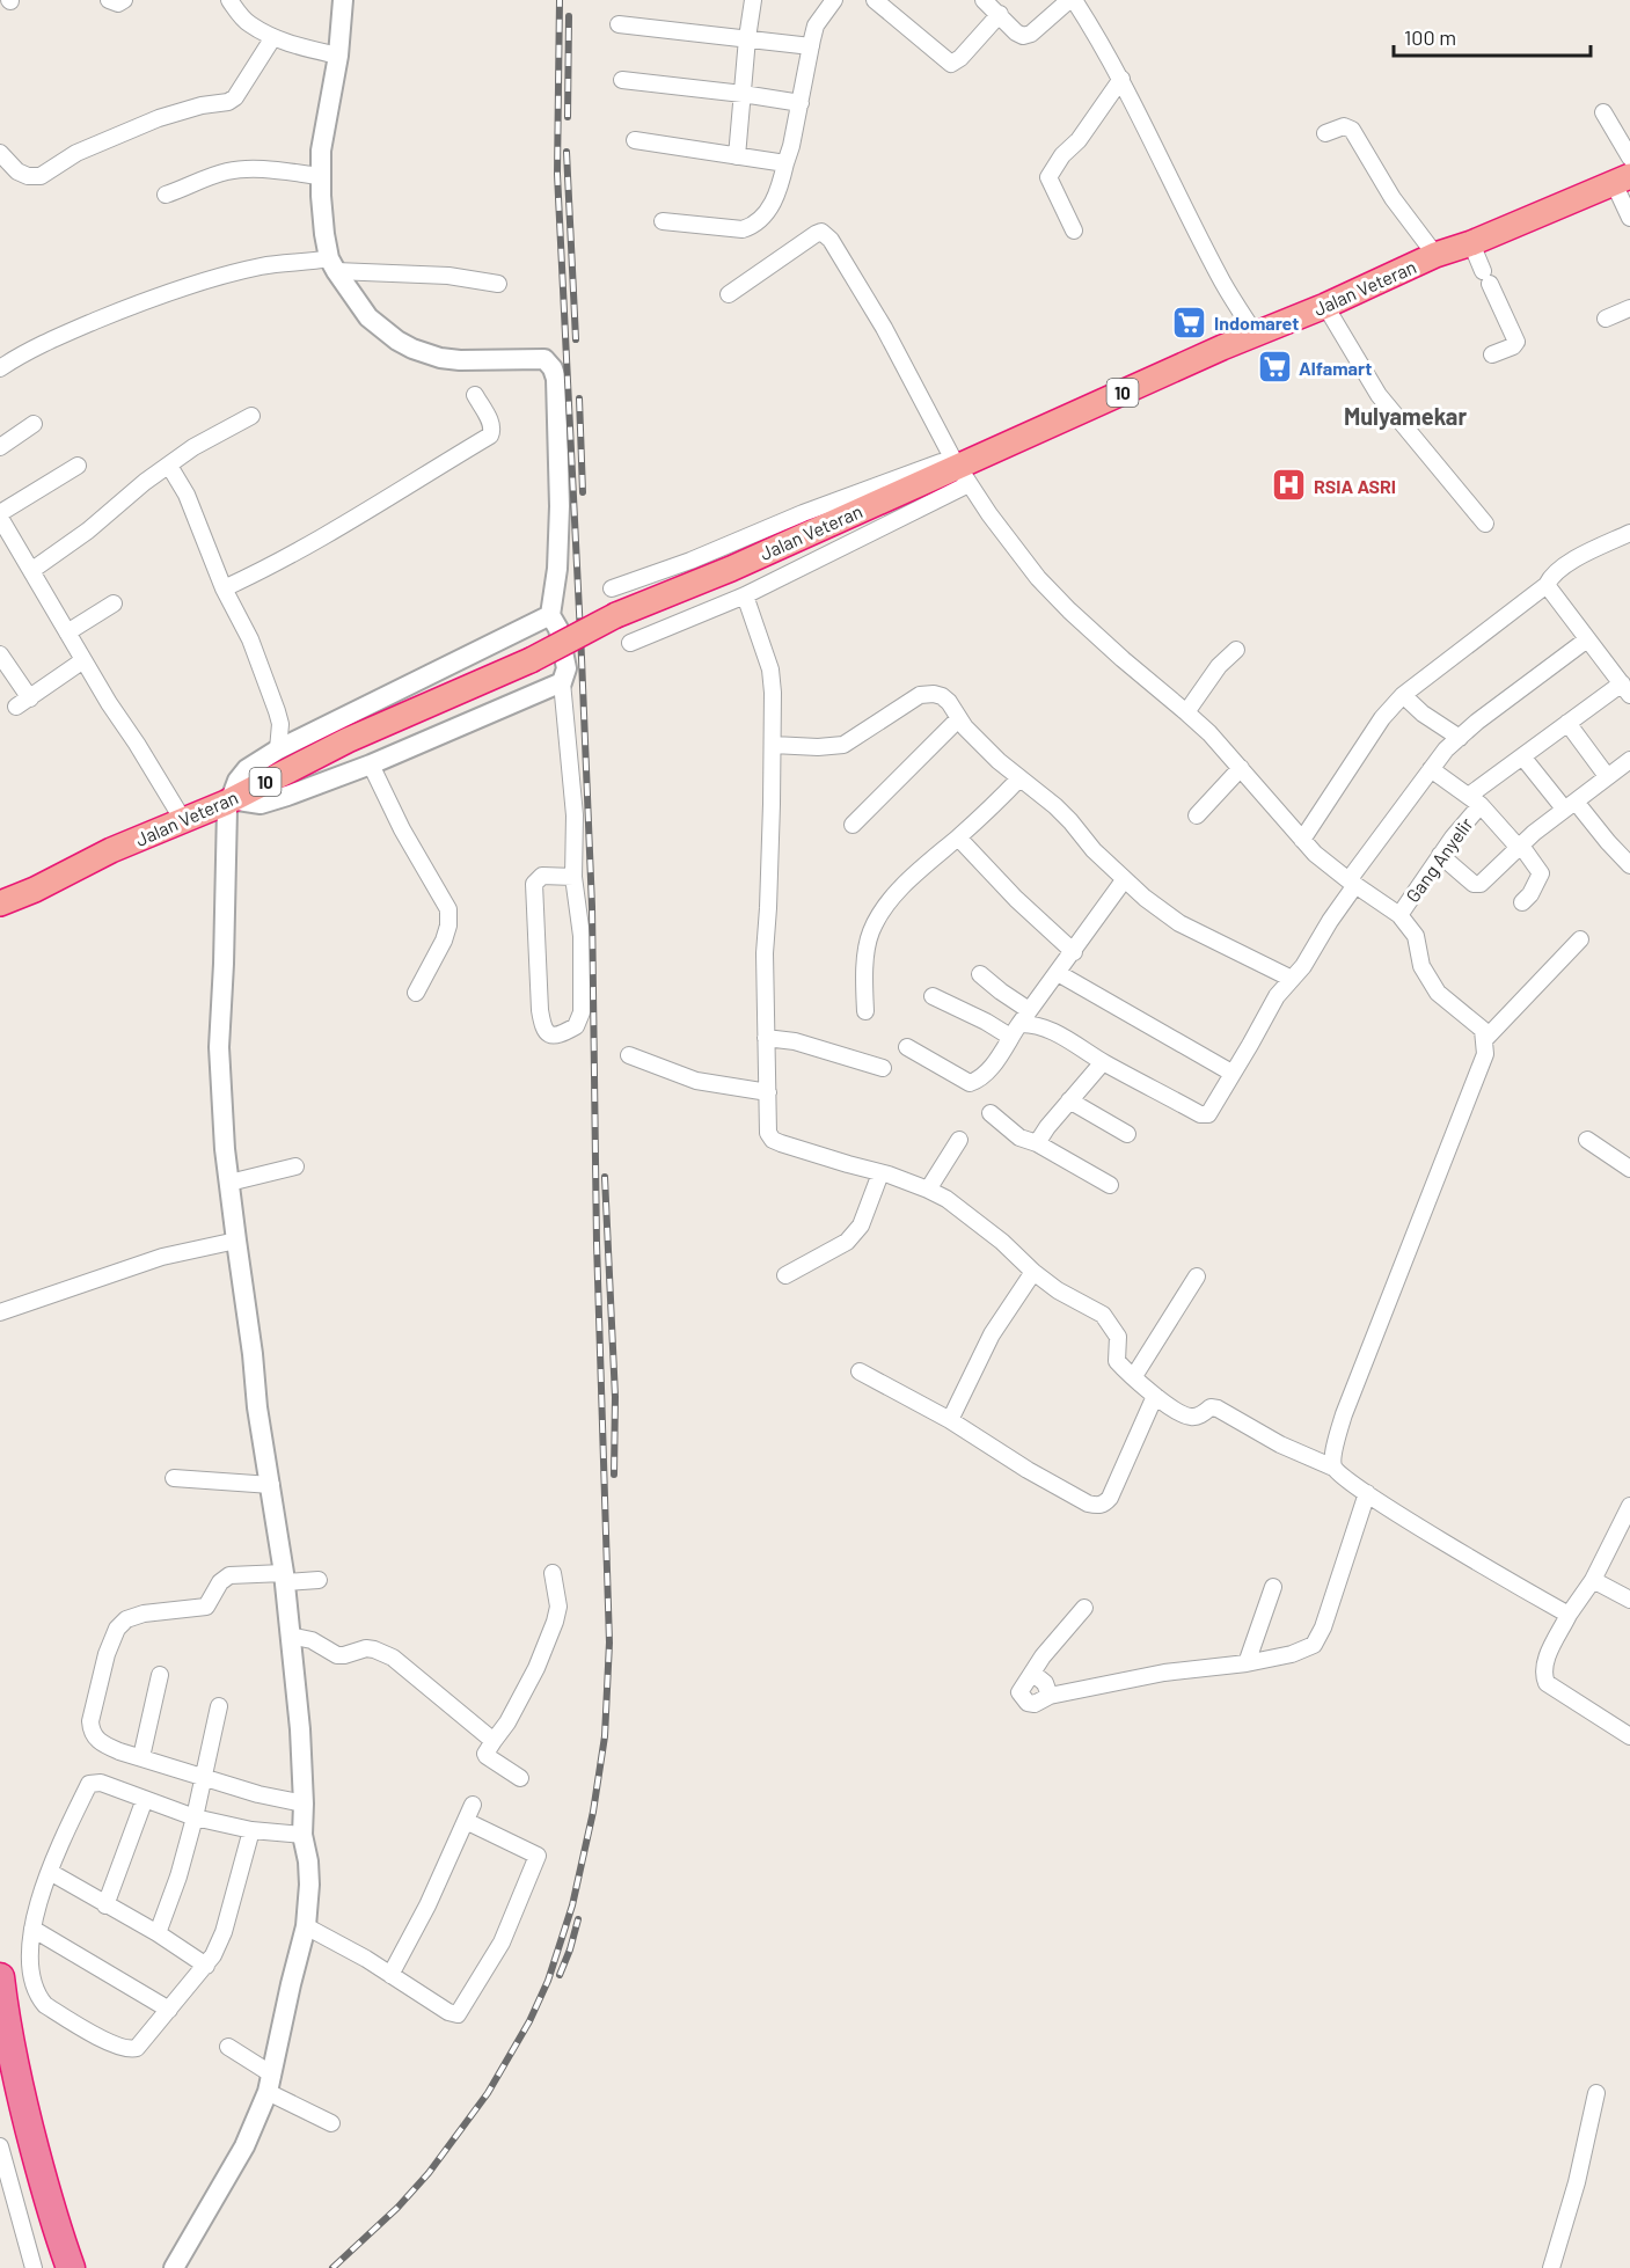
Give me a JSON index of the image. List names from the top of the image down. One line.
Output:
{"streets":{"highway":["Jalan Veteran","10"],"street":["Gang Anyelir"]},"districts":["Mulyamekar"],"places":{"supermarket":["Indomaret","Alfamart"],"hospital":["RSIA ASRI"]},"scale_bar":"100 m"}
